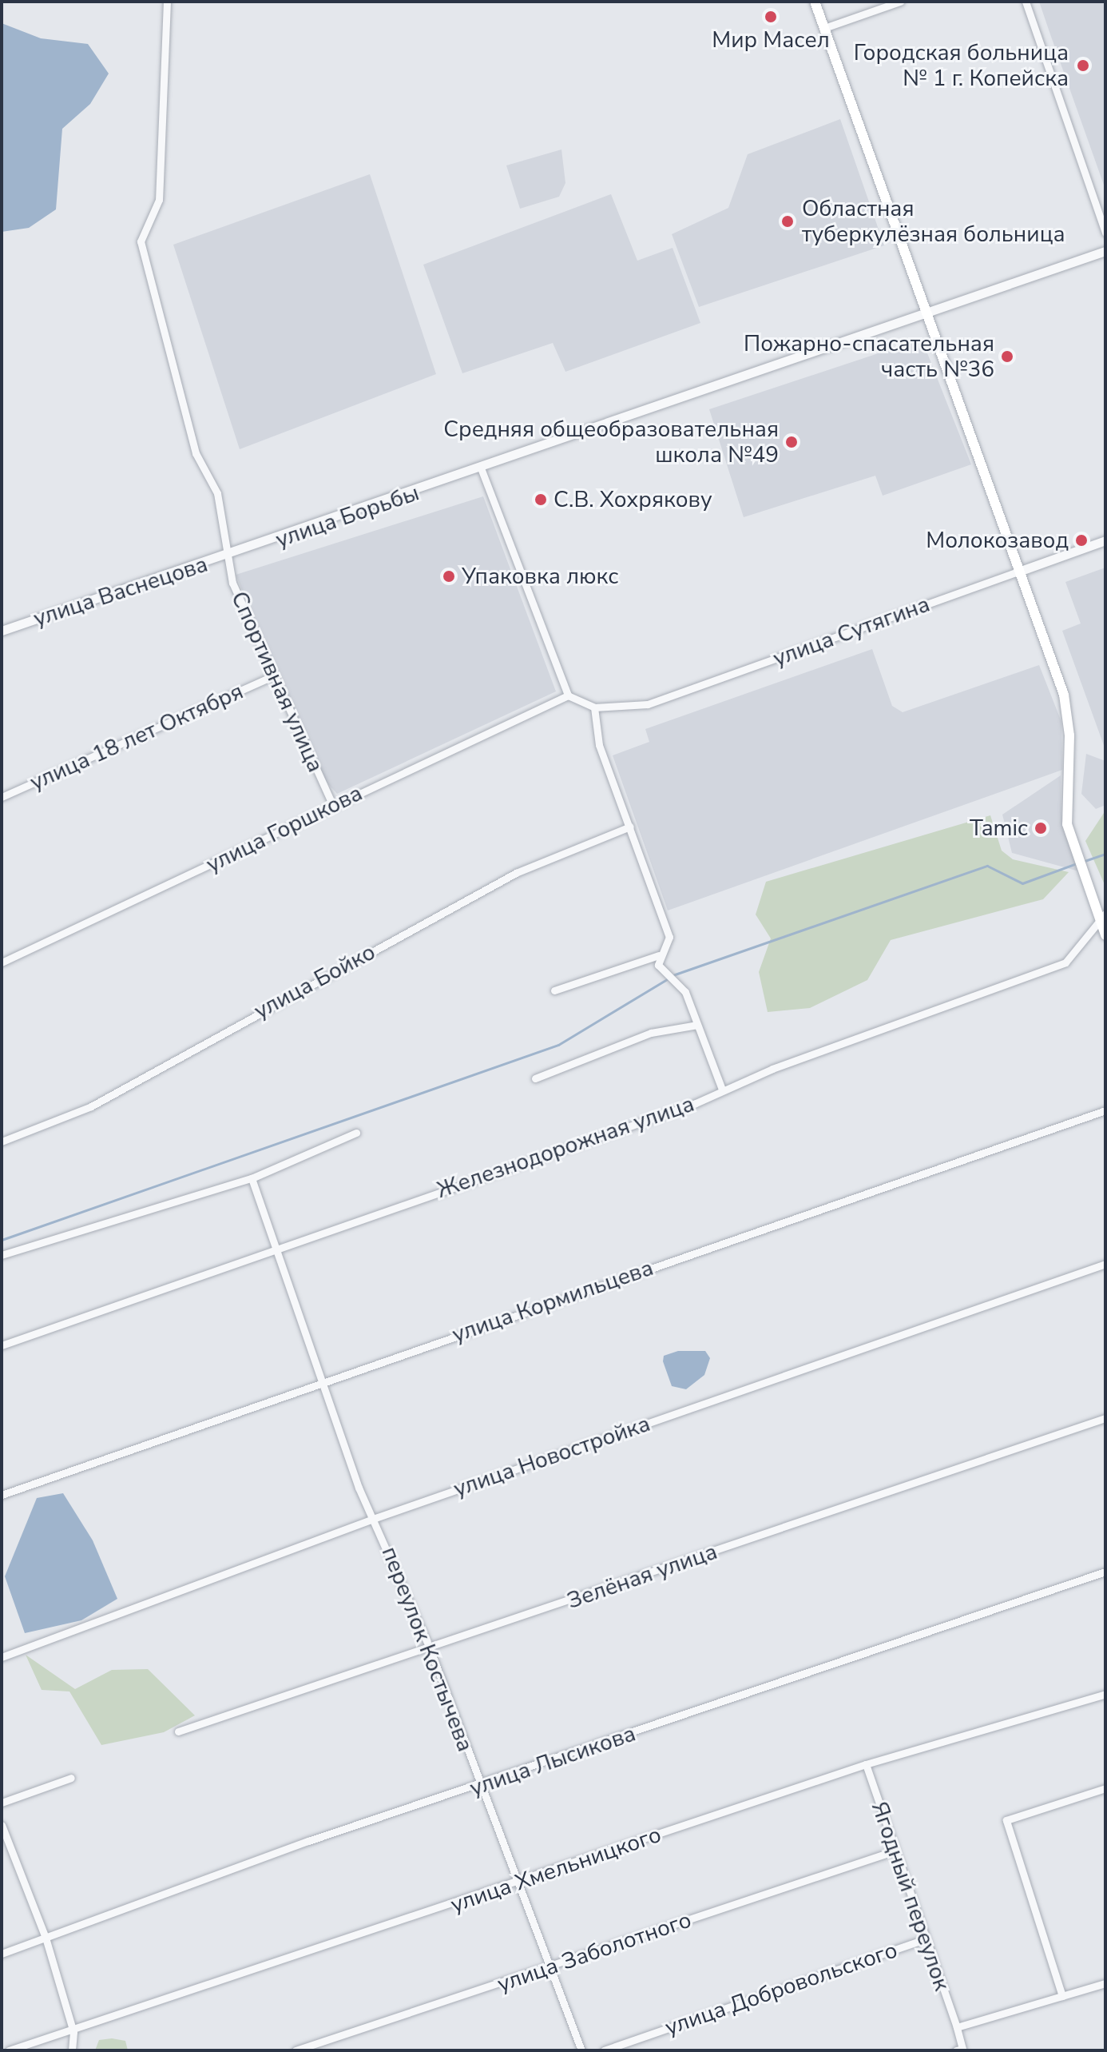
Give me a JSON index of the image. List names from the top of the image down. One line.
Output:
{"streets":{"street":["улица Борьбы","улица Васнецова","улица Сутягина","Спортивная улица","улица 18 лет Октября","улица Горшкова","улица Бойко","Железнодорожная улица","улица Кормильцева","улица Новостройка","Зелёная улица","переулок Костычева","улица Лысикова","улица Хмельницкого","Ягодный переулок","улица Заболотного","улица Добровольского"]},"crossings":[["улица Борьбы","улица Васнецова"],["улица Борьбы","Спортивная улица"],["улица Васнецова","Спортивная улица"],["Спортивная улица","улица 18 лет Октября"],["Спортивная улица","улица Горшкова"],["Железнодорожная улица","переулок Костычева"],["улица Кормильцева","переулок Костычева"],["улица Новостройка","переулок Костычева"],["Зелёная улица","переулок Костычева"],["переулок Костычева","улица Лысикова"],["переулок Костычева","улица Хмельницкого"],["переулок Костычева","улица Заболотного"],["улица Хмельницкого","Ягодный переулок"],["Ягодный переулок","улица Заболотного"],["Ягодный переулок","улица Добровольского"]],"places":["Мир Масел","Городская больница № 1 г. Копейска","Областная туберкулёзная больница","Пожарно-спасательная часть №36","Средняя общеобразовательная школа №49","С.В. Хохрякову","Молокозавод","Упаковка люкс","Tamic"]}
